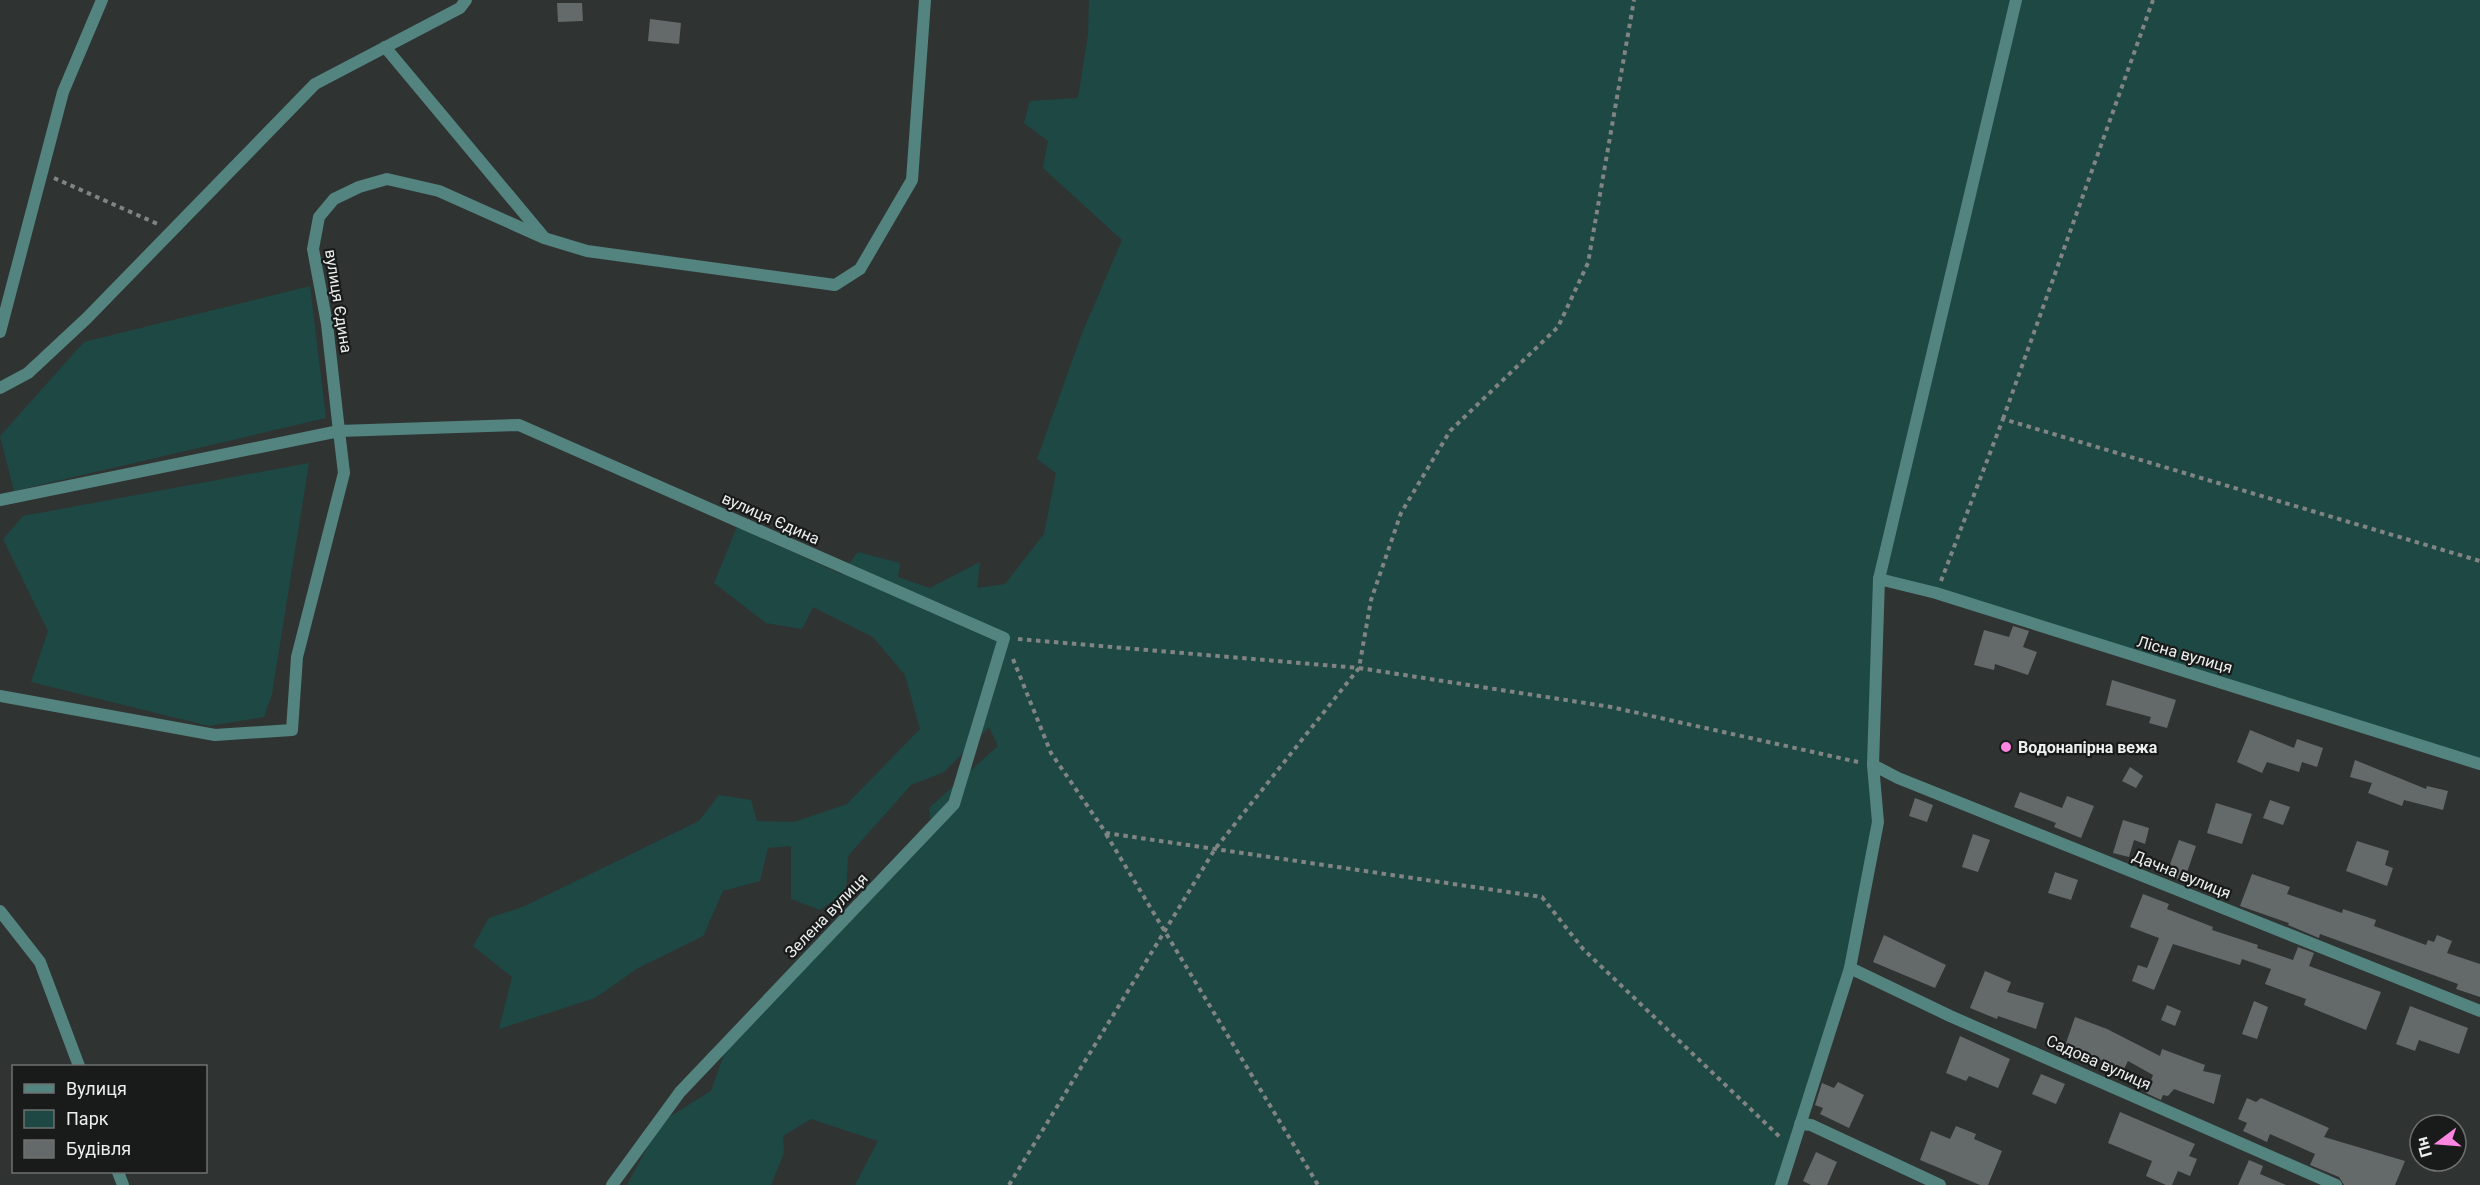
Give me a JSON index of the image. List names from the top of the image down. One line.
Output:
{"streets":{"street":["вулиця Єдина","Лісна вулиця","Дачна вулиця","Зелена вулиця","Садова вулиця"]},"crossings":[["вулиця Єдина","Зелена вулиця"]],"places":["Водонапірна вежа"],"legend":["Вулиця","Парк","Будівля"],"north":"left"}
